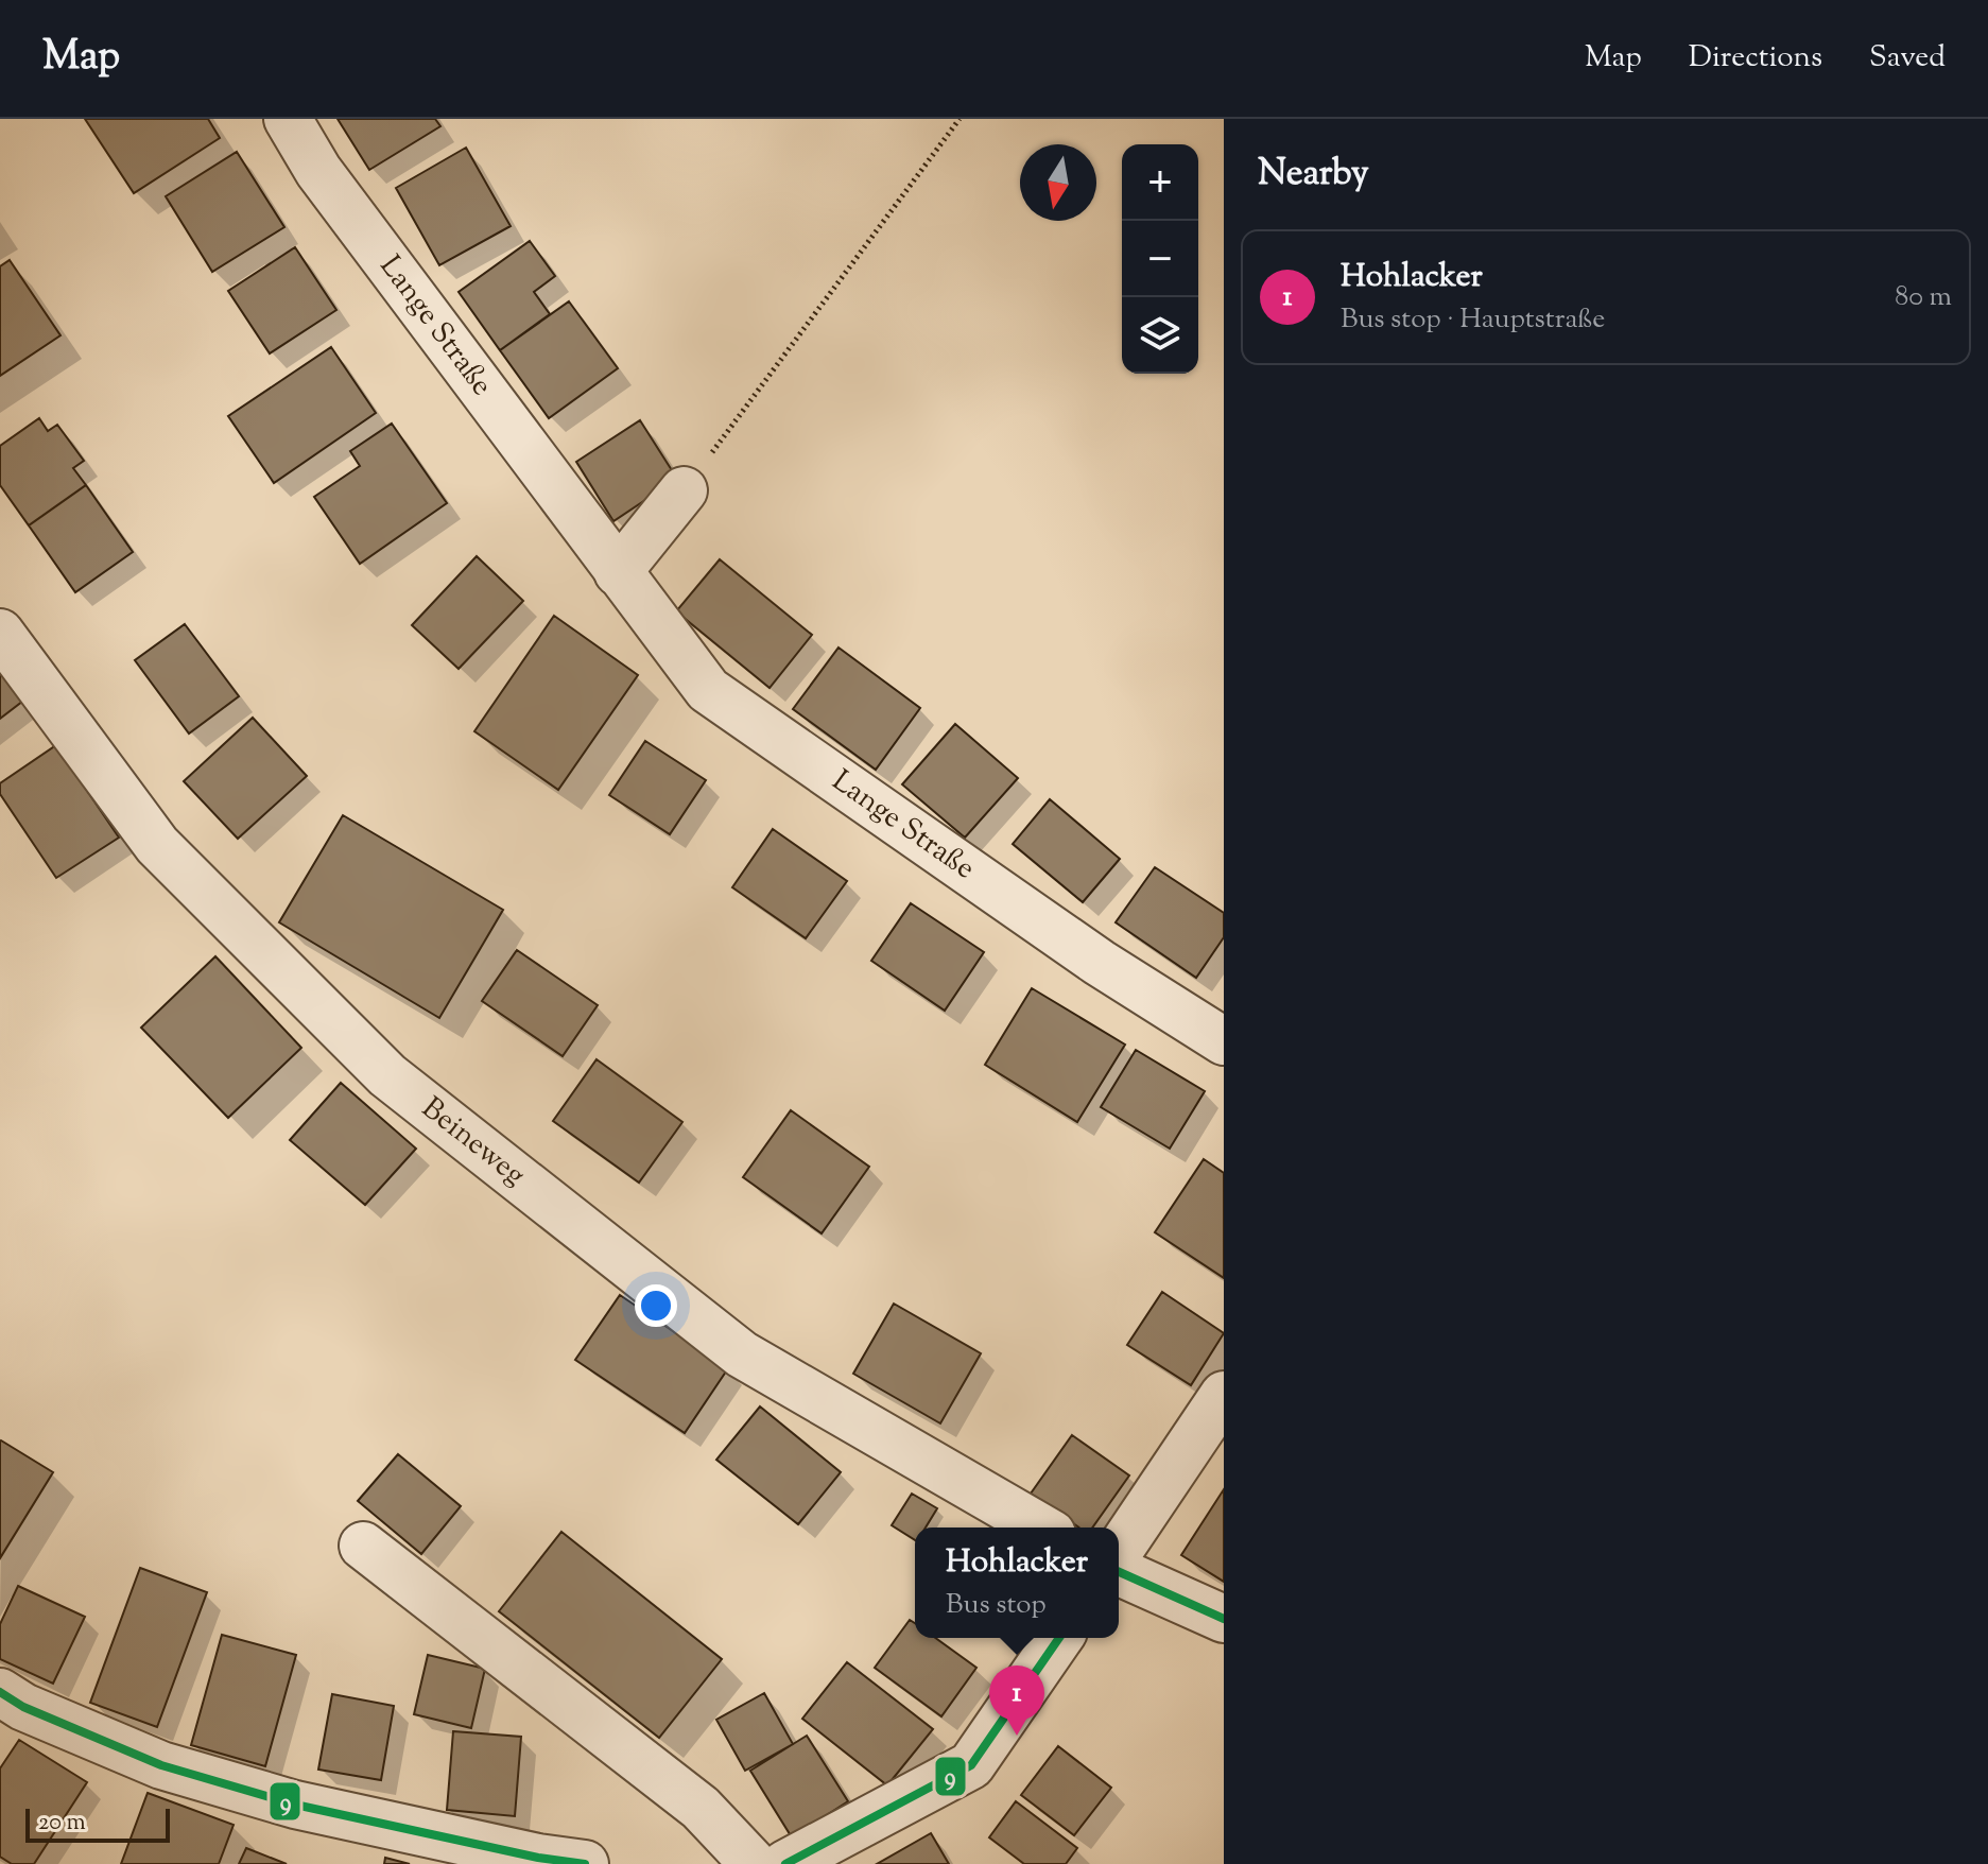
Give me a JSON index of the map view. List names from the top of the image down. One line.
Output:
{"streets":{"street":["Lange Straße","Beineweg"]},"lines":["transit line 9"],"scale_bar":"20 m","north":"bottom","page":{"header":"Map","nav":["Map","Directions","Saved"],"heading":"Nearby","map_buttons":["+","−"],"list":[{"mark":"1","name":"Hohlacker","note":"Bus stop · Hauptstraße","value":"80 m"}],"popup":["Hohlacker","Bus stop"],"pins":"1","scale":"20 m"}}
